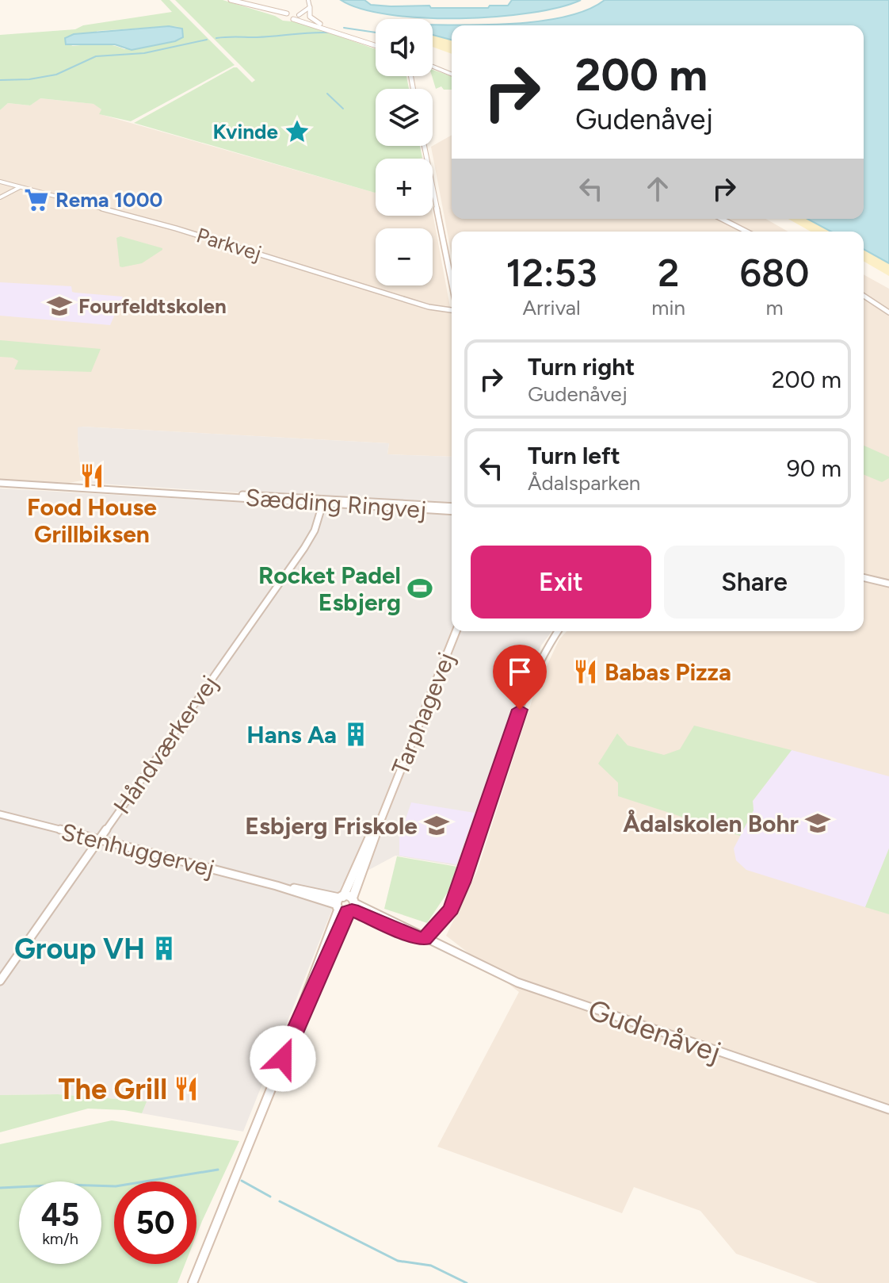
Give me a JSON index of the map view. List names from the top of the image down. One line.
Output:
{"streets":{"main road":["Tarphagevej"],"street":["Parkvej","Sædding Ringvej","Håndværkervej","Stenhuggervej","Gudenåvej"]},"crossings":[["Sædding Ringvej","Håndværkervej"],["Tarphagevej","Stenhuggervej"],["Tarphagevej","Gudenåvej"],["Håndværkervej","Stenhuggervej"],["Stenhuggervej","Gudenåvej"]],"places":{"place":["Kvinde"],"supermarket":["Rema 1000"],"school or university":["Fourfeldtskolen","Ådalskolen Bohr","Esbjerg Friskole"],"restaurant":["Food House Grillbiksen","Babas Pizza","The Grill"],"sports":["Rocket Padel Esbjerg"],"building":["Hans Aa","Group VH"]},"page":{"map_buttons":["+","−"],"turn":["200 m","Gudenåvej"],"eta":["12:53","Arrival","2","min","680","m"],"list":[{"name":"Turn right","note":"Gudenåvej","value":"200 m"},{"name":"Turn left","note":"Ådalsparken","value":"90 m"}],"buttons":["Exit","Share"],"speed":"45 km/h","limit":"50"}}
